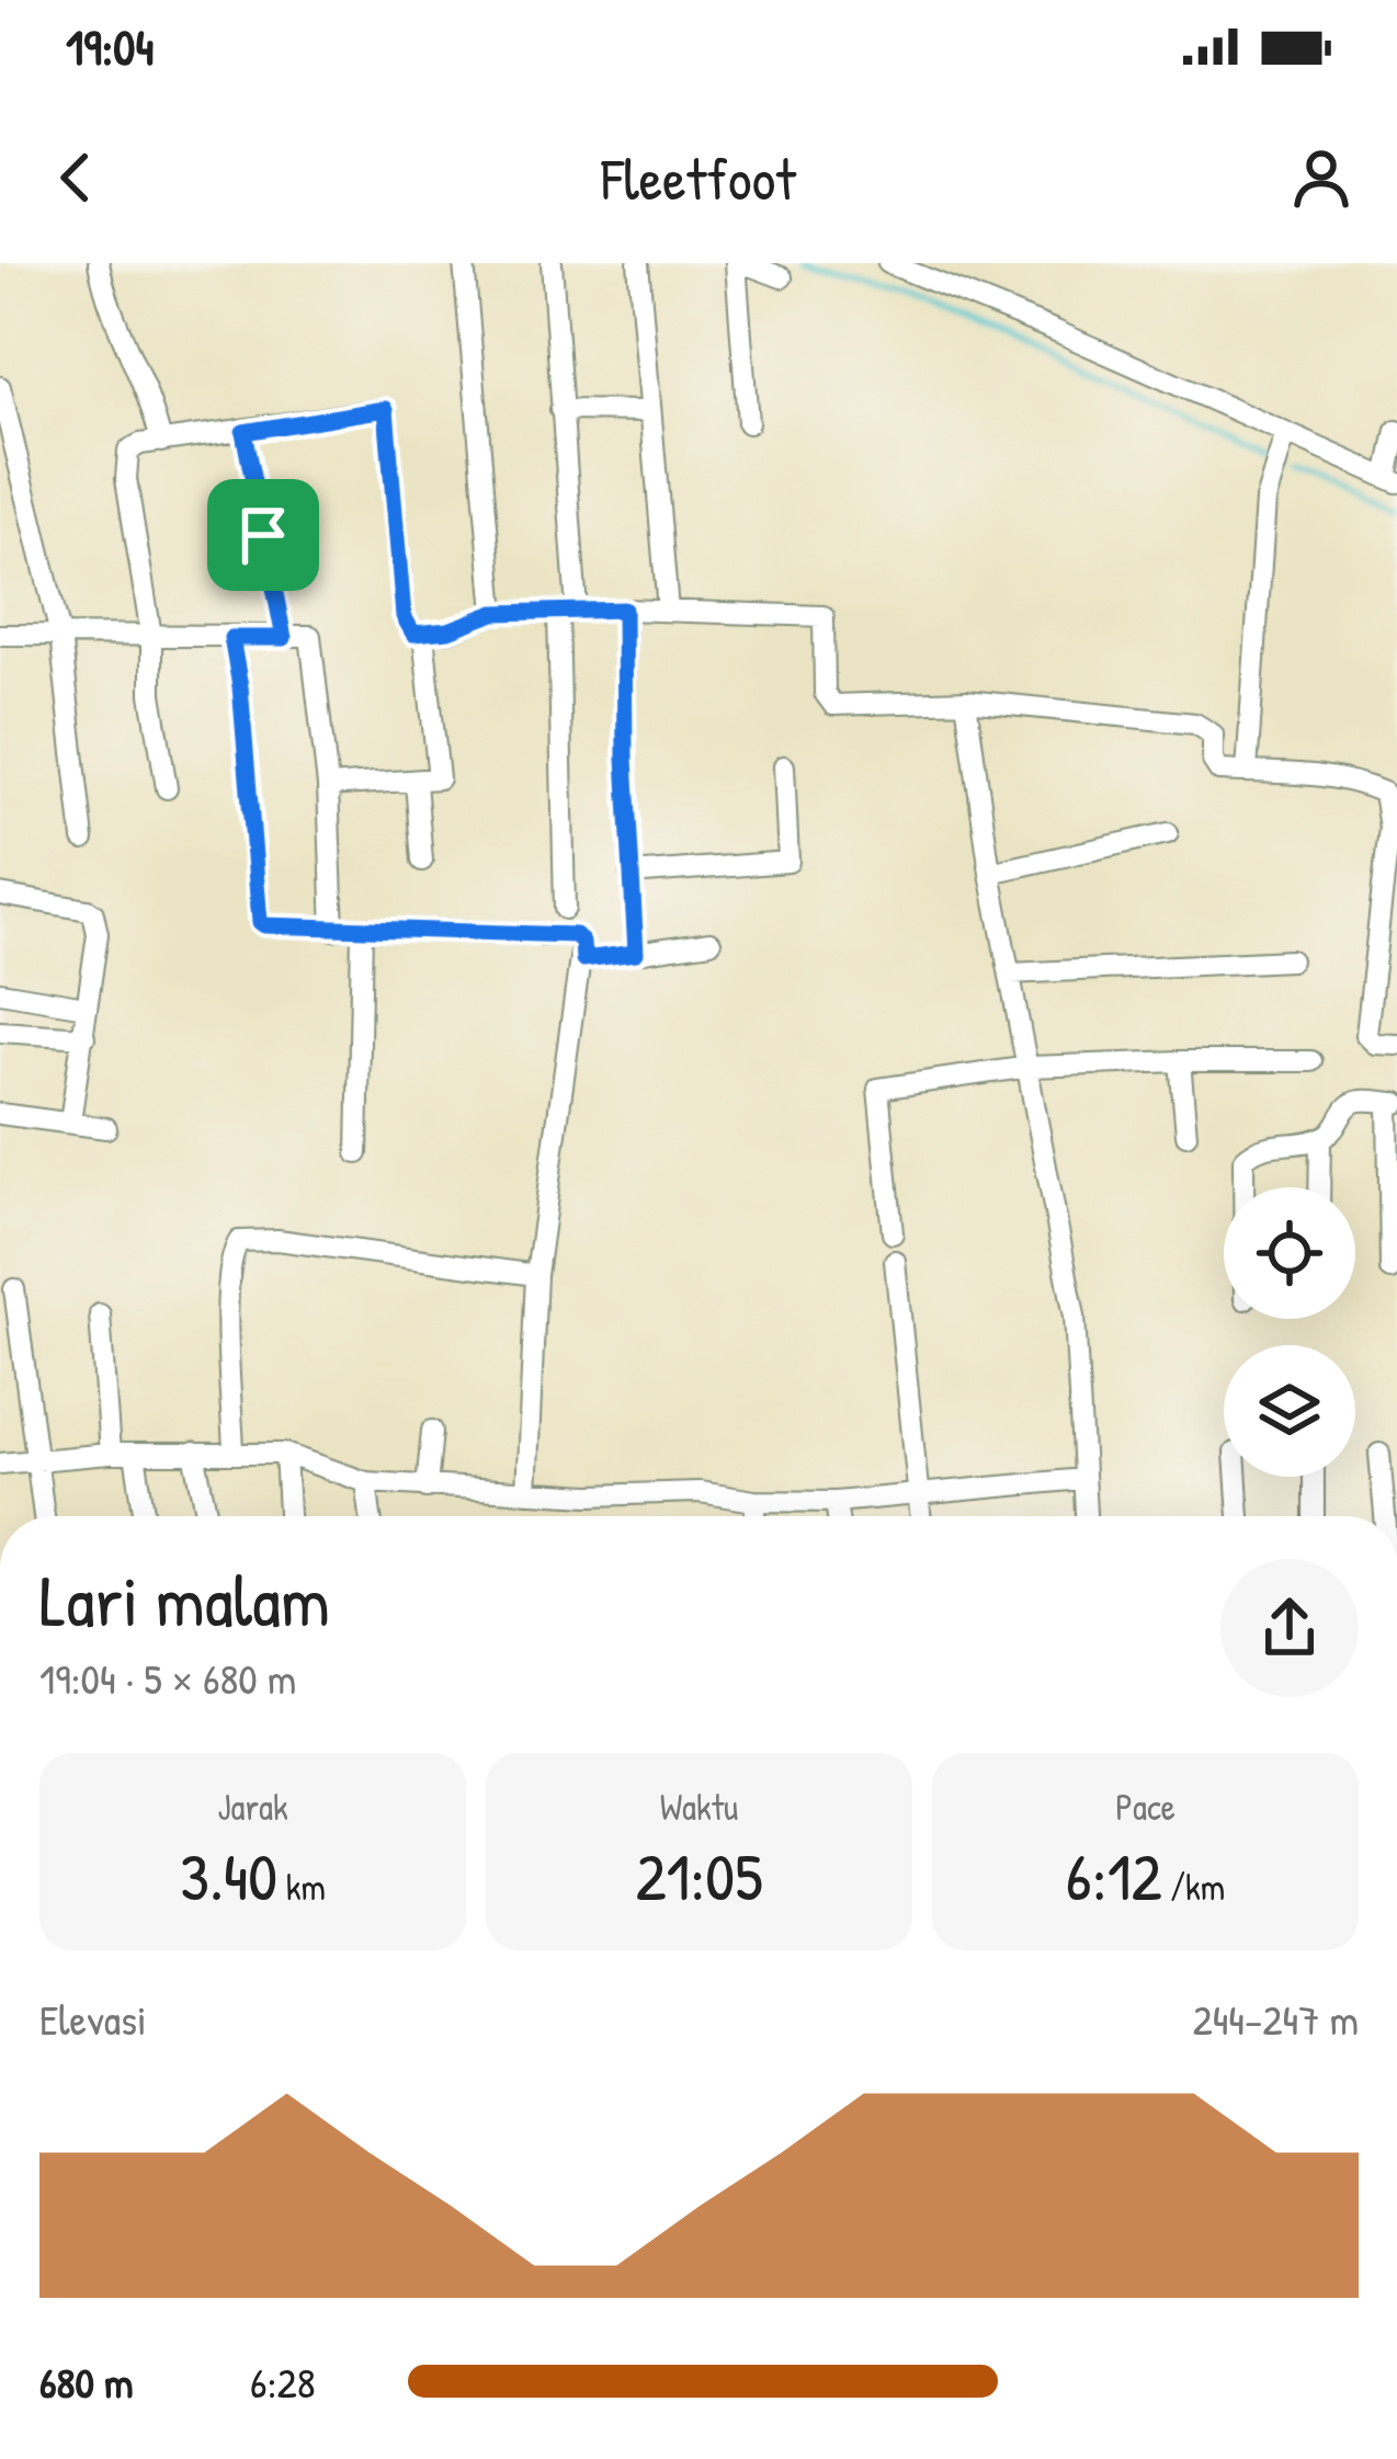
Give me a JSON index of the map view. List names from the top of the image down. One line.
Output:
{"page":{"status":"19:04","header":"Fleetfoot","heading":["Lari malam","19:04 · 5 × 680 m"],"stats":[["Jarak","3.40 km"],["Waktu","21:05"],["Pace","6:12 /km"]],"chart":["Elevasi","244–247 m"],"list":[{"name":"680 m","note":"6:28"}]}}
